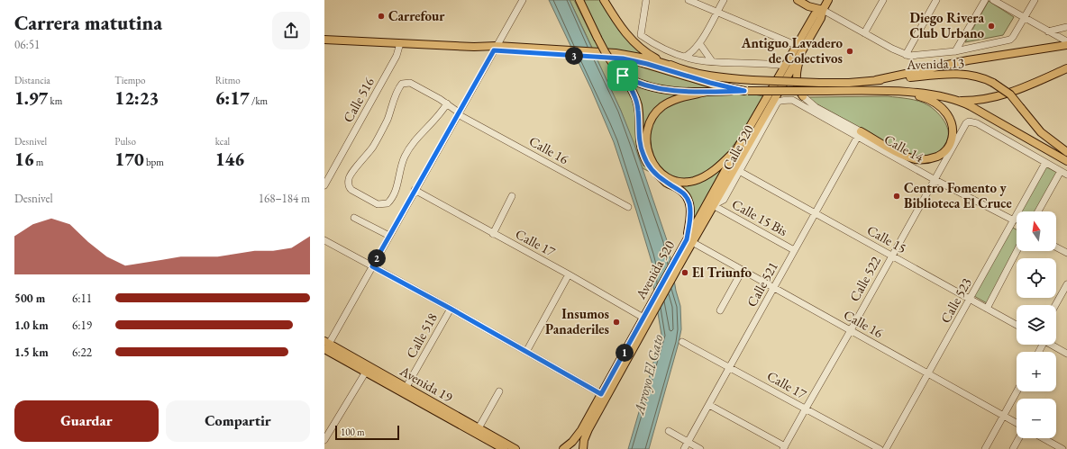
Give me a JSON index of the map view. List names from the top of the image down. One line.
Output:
{"streets":{"main road":["Avenida 13","Avenida 520","Avenida 19"],"street":["Calle 516","Calle 520","Calle 14","Calle 16","Calle 15 Bis","Calle 15","Calle 17","Calle 522","Calle 521","Calle 523","Calle 518"]},"crossings":[["Avenida 13","Avenida 520"],["Calle 520","Calle 14"],["Calle 520","Calle 15 Bis"],["Calle 520","Calle 15"],["Calle 520","Avenida 520"],["Calle 14","Calle 522"],["Calle 14","Calle 521"],["Calle 14","Calle 523"],["Calle 16","Avenida 520"],["Calle 16","Calle 522"],["Calle 16","Calle 521"],["Calle 16","Calle 523"],["Calle 15 Bis","Avenida 520"],["Calle 15 Bis","Calle 521"],["Calle 15","Calle 522"],["Calle 15","Calle 521"],["Calle 15","Calle 523"],["Calle 17","Avenida 520"],["Calle 17","Calle 522"],["Calle 17","Calle 521"],["Calle 522","Calle 523"],["Calle 518","Avenida 19"]],"water":["Arroyo El Gato"],"places":["Carrefour","Diego Rivera Club Urbano","Antiguo Lavadero de Colectivos","Centro Fomento y Biblioteca El Cruce","El Triunfo","Insumos Panaderiles"],"scale_bar":"100 m","north":"top","page":{"heading":["Carrera matutina","06:51"],"pins":["3","2","1"],"stats":[["Distancia","1.97 km"],["Tiempo","12:23"],["Ritmo","6:17 /km"],["Desnivel","16 m"],["Pulso","170 bpm"],["kcal","146"]],"chart":["Desnivel","168–184 m"],"map_buttons":["+","−"],"list":[{"name":"500 m","note":"6:11"},{"name":"1.0 km","note":"6:19"},{"name":"1.5 km","note":"6:22"}],"buttons":["Guardar","Compartir"],"scale":"100 m"}}
